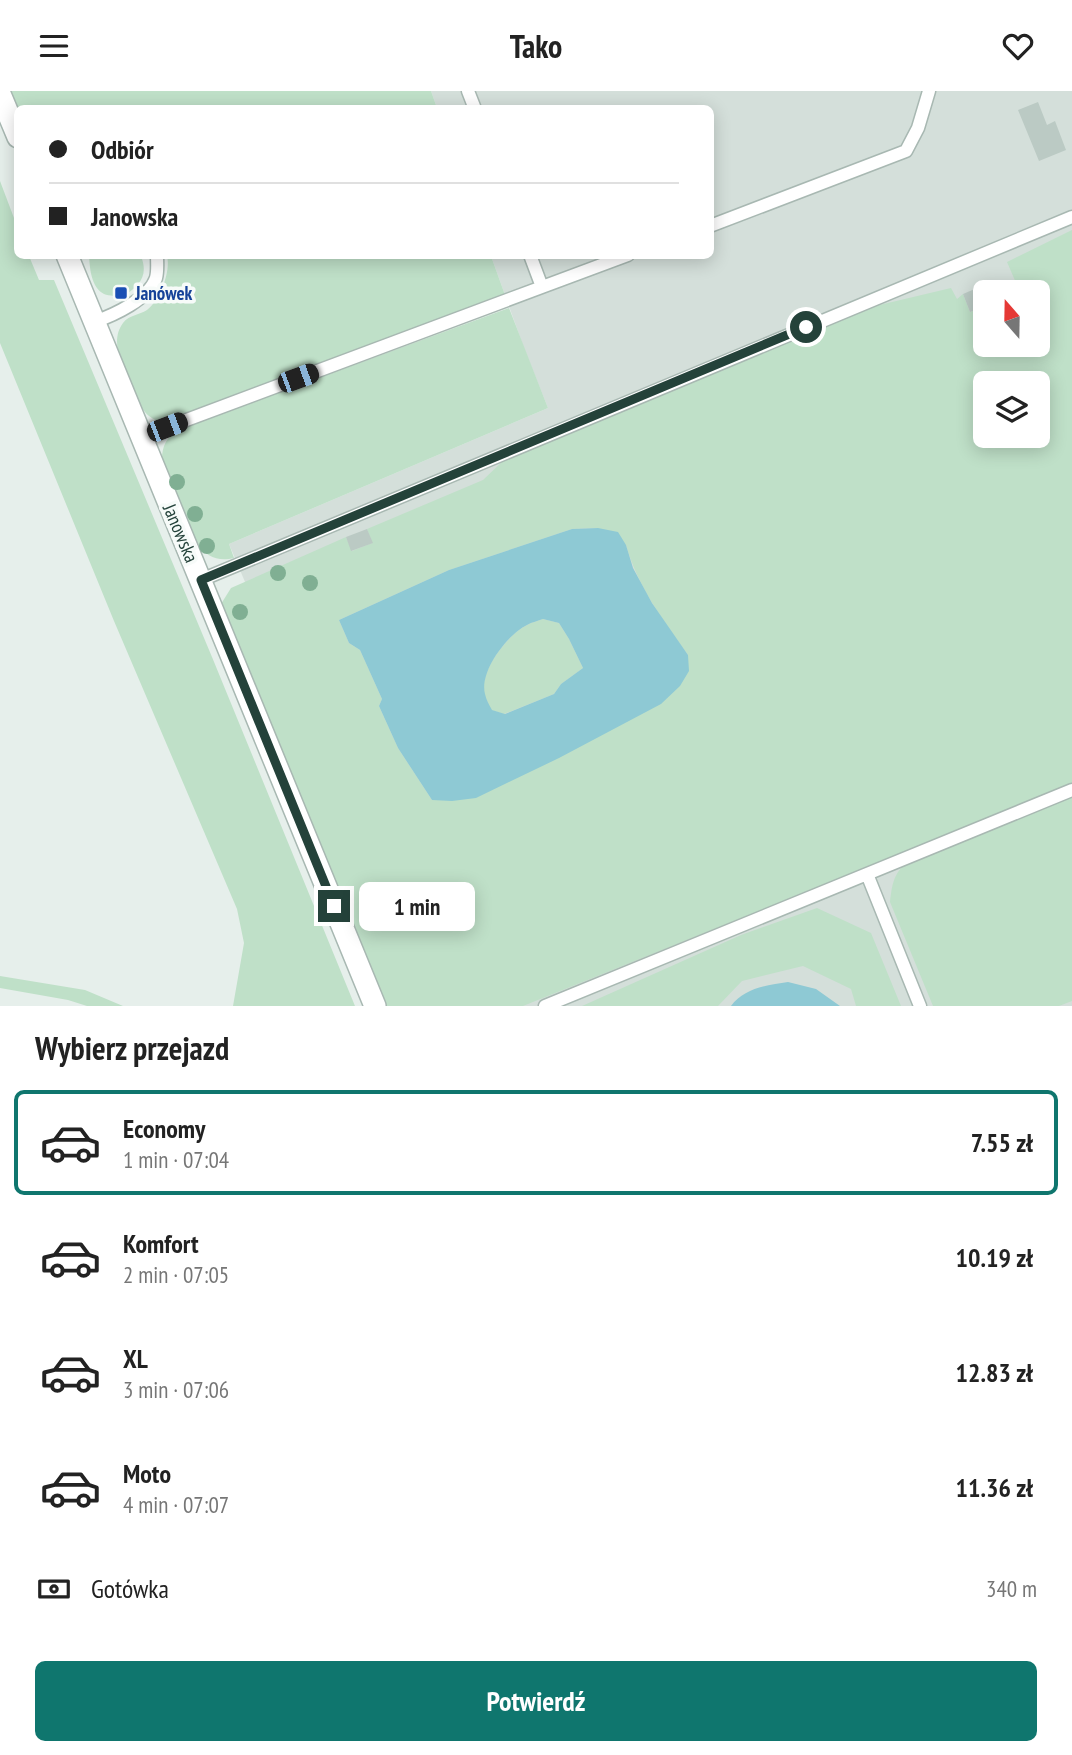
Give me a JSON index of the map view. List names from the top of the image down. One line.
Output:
{"streets":{"street":["Janowska"]},"places":{"transit":["Janówek"]},"north":"top","page":{"header":"Tako","banner":["Odbiór","Janowska"],"bubble":"1 min","heading":"Wybierz przejazd","list":[{"name":"Economy","note":"1 min · 07:04","value":"7.55 zł"},{"name":"Komfort","note":"2 min · 07:05","value":"10.19 zł"},{"name":"XL","note":"3 min · 07:06","value":"12.83 zł"},{"name":"Moto","note":"4 min · 07:07","value":"11.36 zł"}],"pay":["Gotówka","340 m"],"buttons":"Potwierdź"}}
